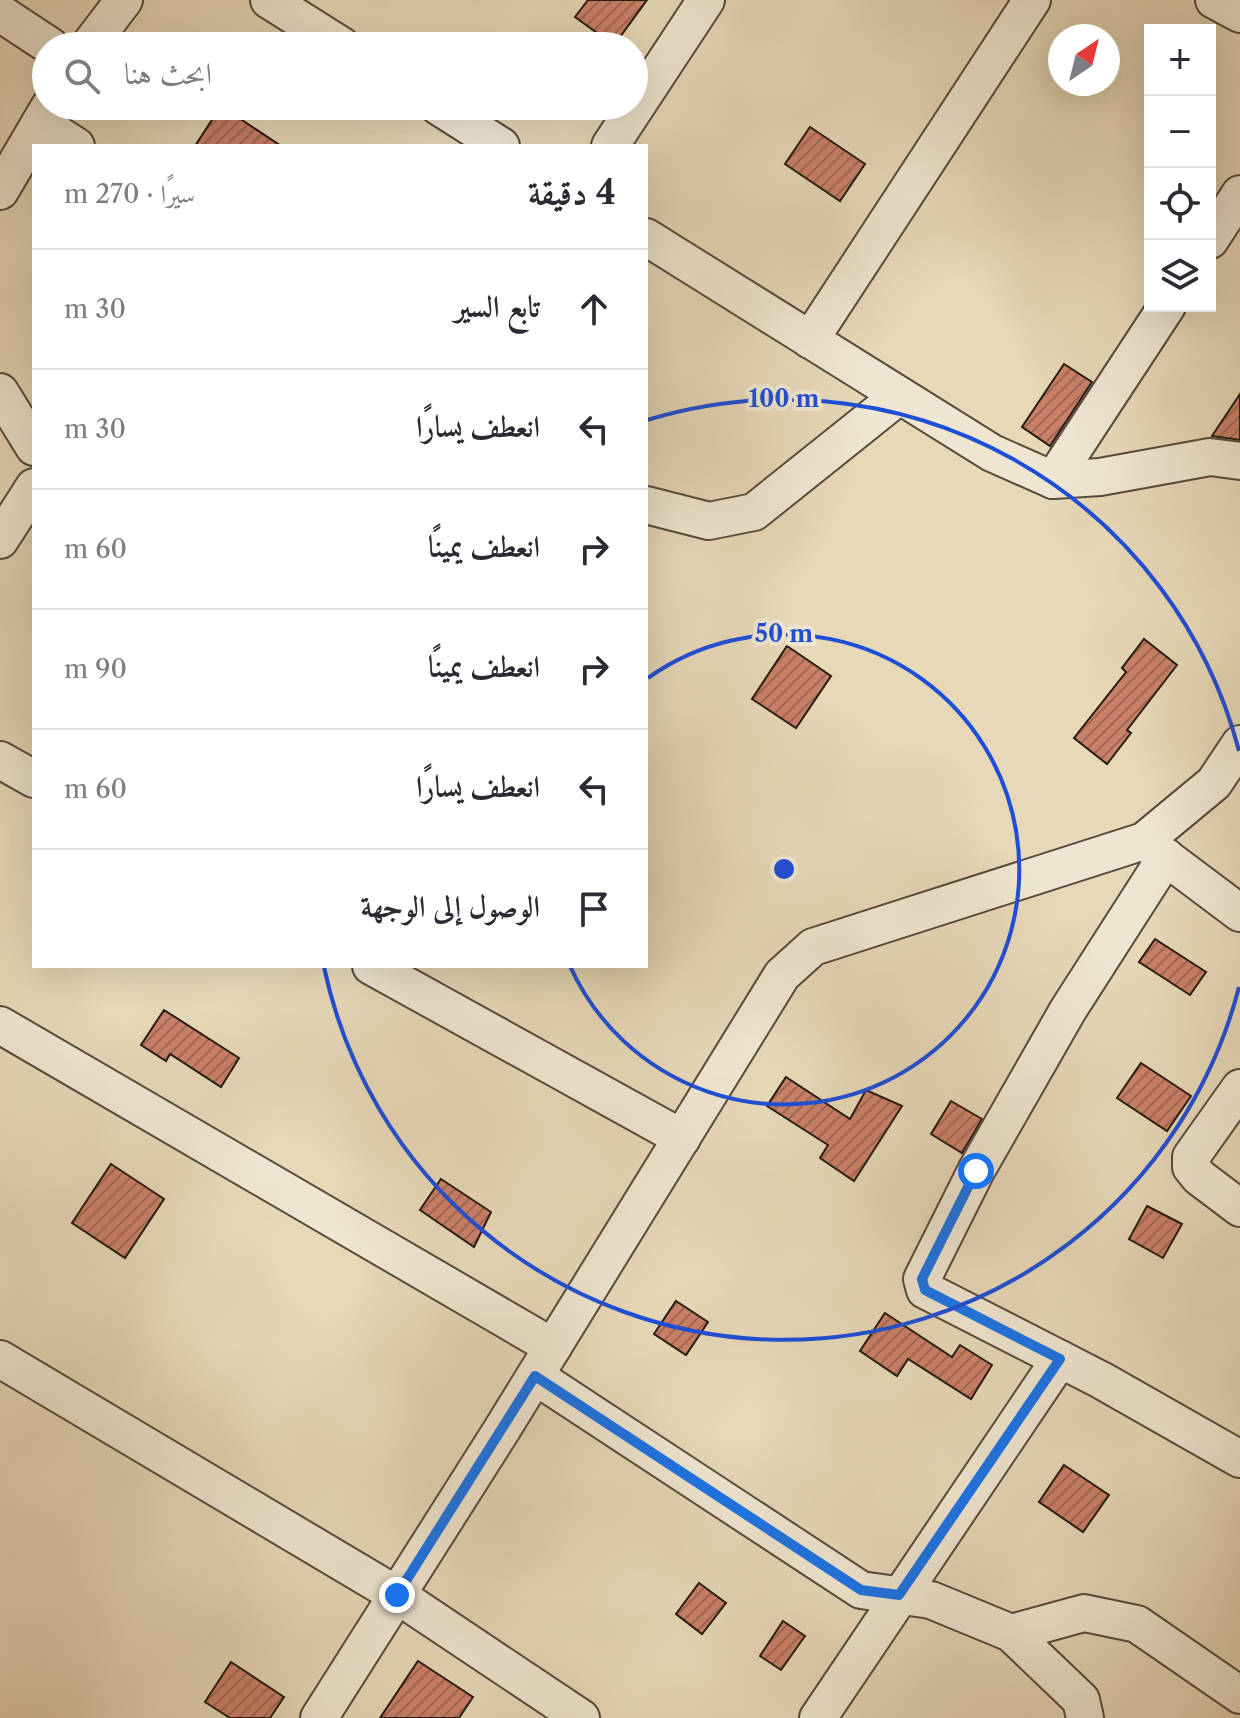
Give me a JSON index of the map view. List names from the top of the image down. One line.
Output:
{"north":"top right","page":{"map_buttons":["+","−"],"search":"ابحث هنا","heading":["4 دقيقة","سيرًا · 270 m"],"list":[["تابع السير","30 m"],["انعطف يسارًا","30 m"],["انعطف يمينًا","60 m"],["انعطف يمينًا","90 m"],["انعطف يسارًا","60 m"],"الوصول إلى الوجهة"]},"rings":["100 m","50 m"]}
